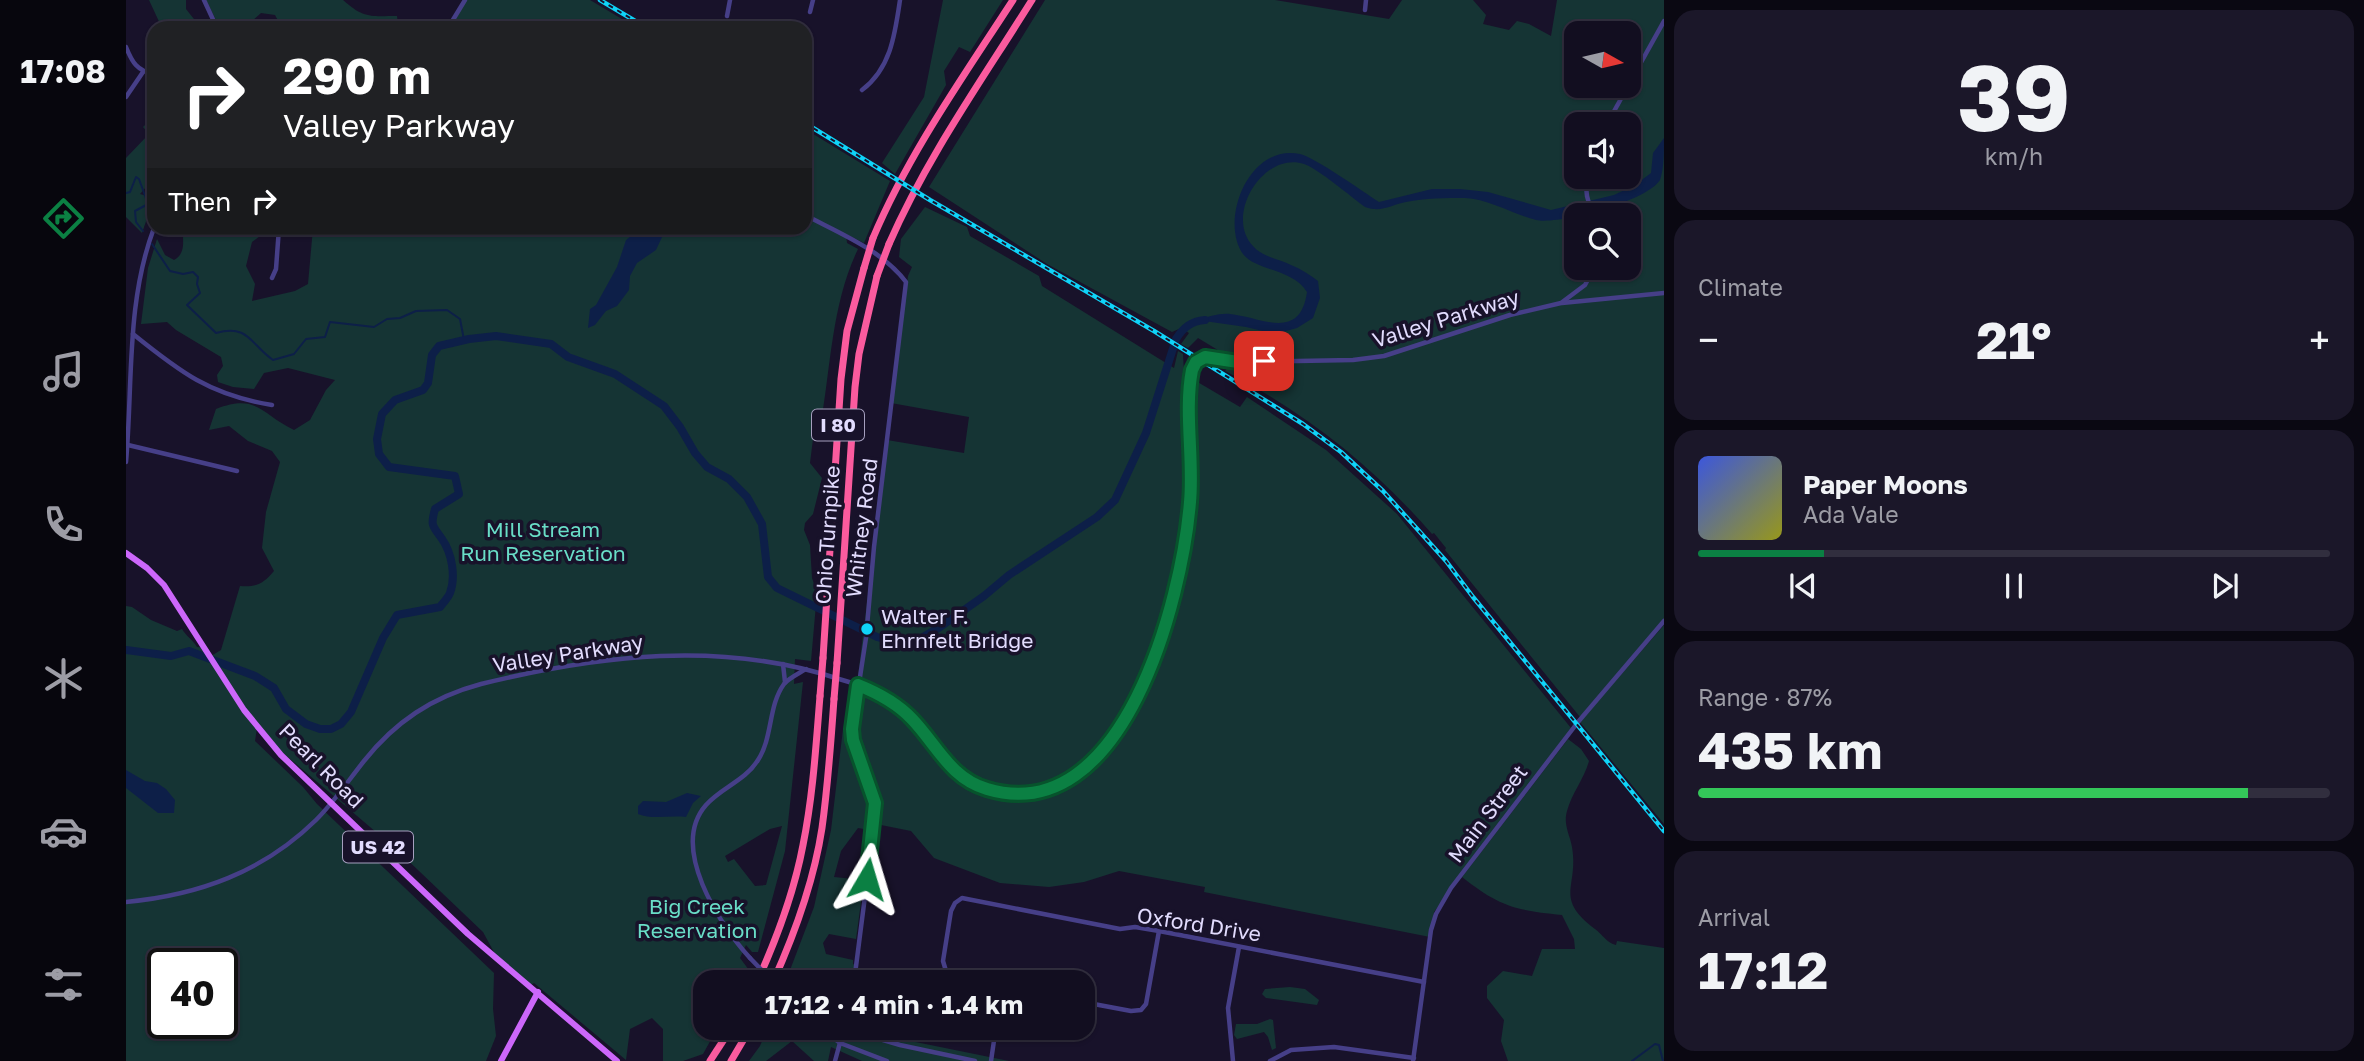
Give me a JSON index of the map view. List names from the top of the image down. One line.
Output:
{"streets":{"highway":["I 80","Ohio Turnpike"],"main road":["Pearl Road","US 42"],"street":["Valley Parkway","Whitney Road","Main Street","Oxford Drive"]},"crossings":[["Valley Parkway","Whitney Road"],["Valley Parkway","Pearl Road"],["Main Street","Oxford Drive"]],"parks":["Mill Stream Run Reservation","Big Creek Reservation"],"places":["Walter F. Ehrnfelt Bridge"],"north":"right","page":{"tabs":"17:08","tile":[["39","km/h"],"Climate",["Range · 87%","435 km"],["Arrival","17:12"]],"turn":["290 m","Valley Parkway"],"then":"Then","heat":["−","21°","+"],"song":["Paper Moons","Ada Vale"],"limit":"40","trip":"17:12 · 4 min · 1.4 km"}}
